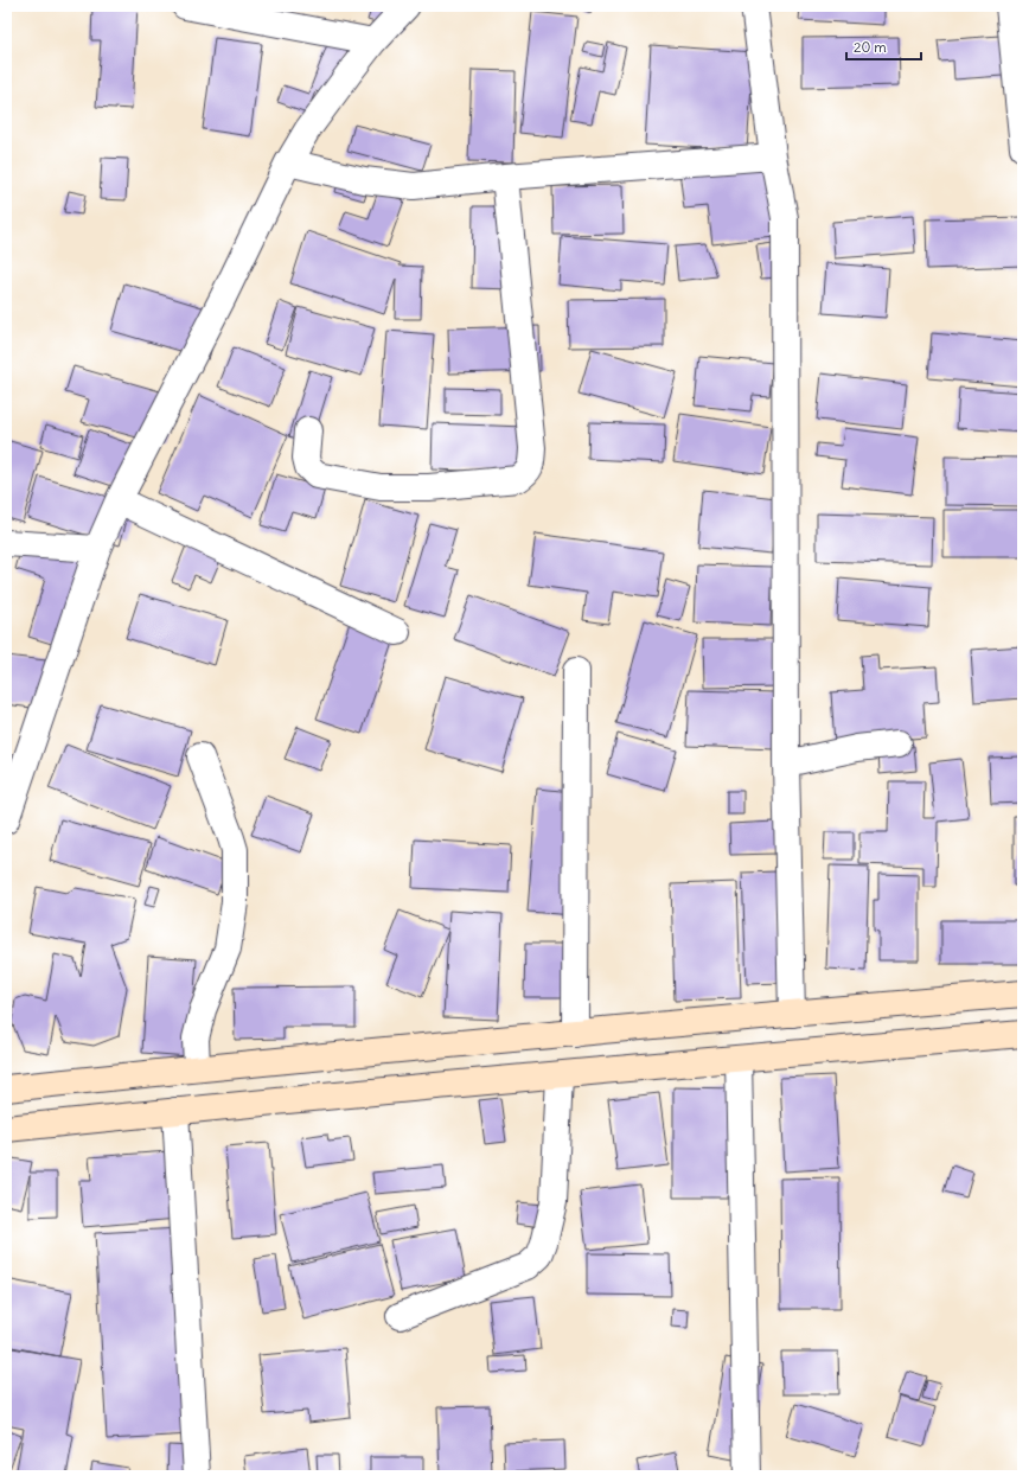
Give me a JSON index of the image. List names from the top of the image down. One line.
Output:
{"scale_bar":"20 m"}
